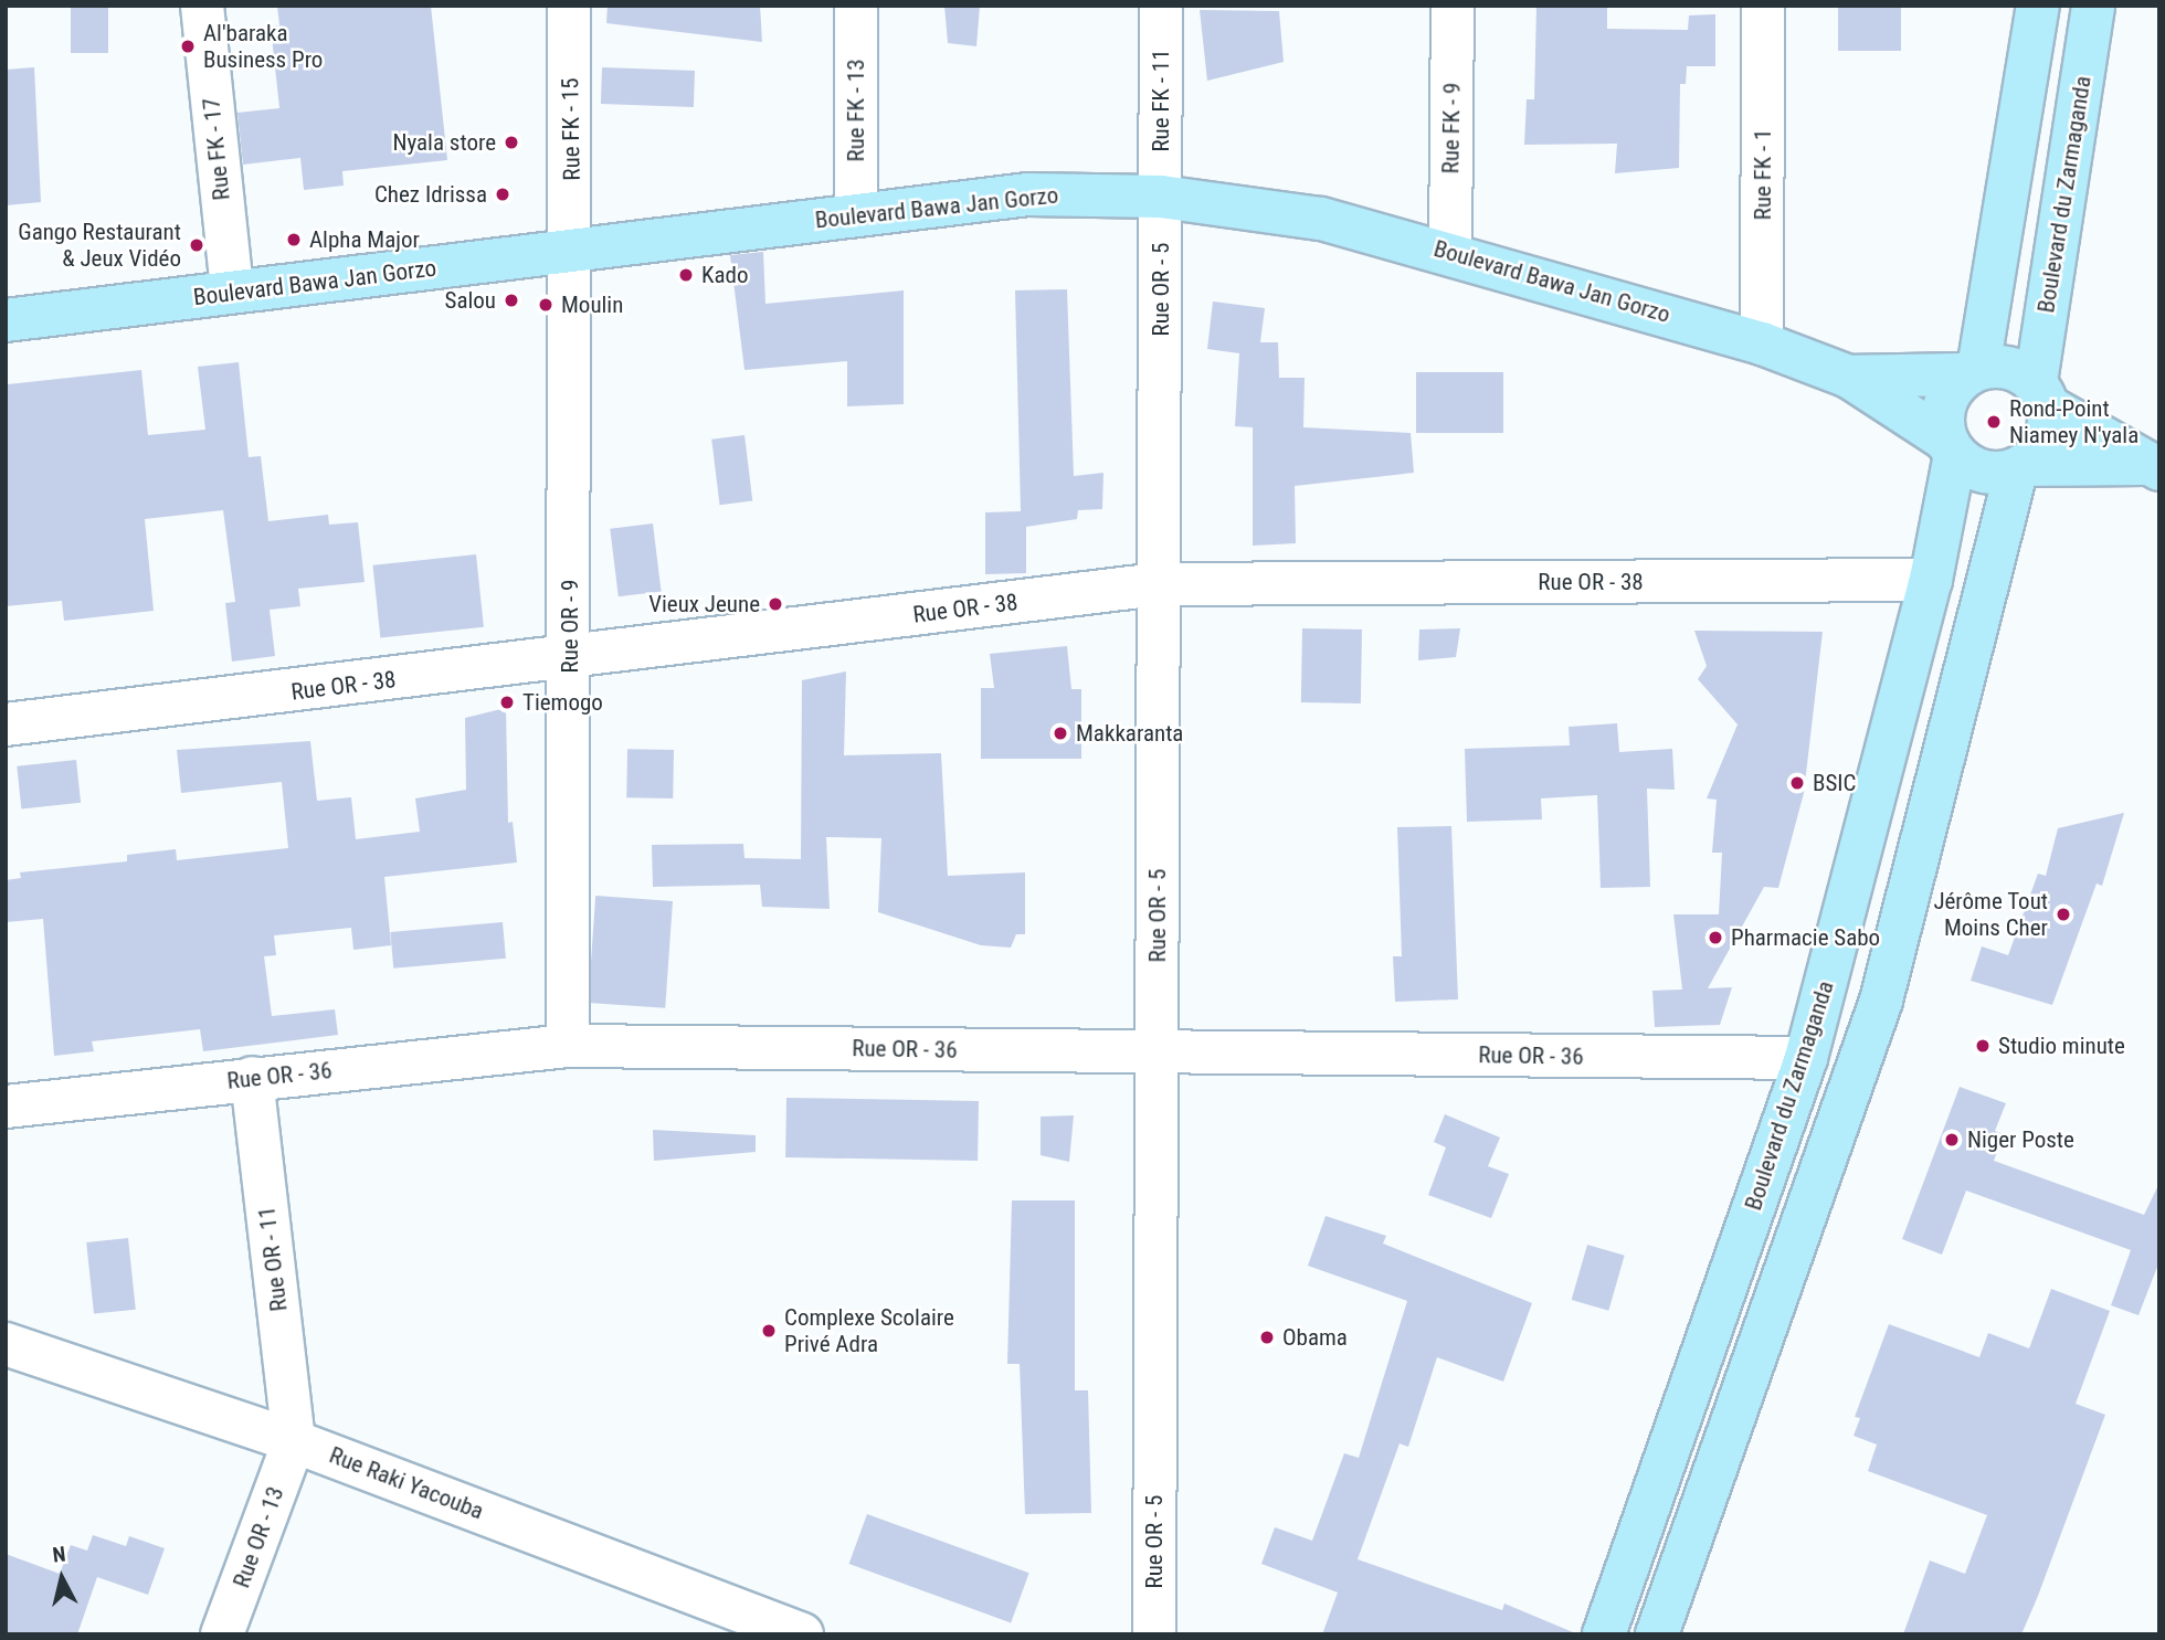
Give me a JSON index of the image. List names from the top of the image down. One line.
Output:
{"streets":{"main road":["Boulevard du Zarmaganda","Boulevard Bawa Jan Gorzo"],"street":["Rue FK - 11","Rue FK - 13","Rue FK - 9","Rue FK - 15","Rue FK - 17","Rue FK - 1","Rue OR - 5","Rue OR - 38","Rue OR - 9","Rue OR - 36","Rue OR - 11","Rue Raki Yacouba","Rue OR - 13"]},"crossings":[["Rue FK - 11","Boulevard Bawa Jan Gorzo"],["Rue FK - 11","Rue OR - 5"],["Rue FK - 13","Boulevard Bawa Jan Gorzo"],["Rue FK - 9","Boulevard Bawa Jan Gorzo"],["Rue FK - 15","Boulevard Bawa Jan Gorzo"],["Rue FK - 15","Rue OR - 9"],["Rue FK - 17","Boulevard Bawa Jan Gorzo"],["Rue FK - 1","Boulevard Bawa Jan Gorzo"],["Boulevard du Zarmaganda","Boulevard Bawa Jan Gorzo"],["Boulevard du Zarmaganda","Rue OR - 38"],["Boulevard du Zarmaganda","Rue OR - 36"],["Boulevard Bawa Jan Gorzo","Rue OR - 5"],["Boulevard Bawa Jan Gorzo","Rue OR - 9"],["Rue OR - 5","Rue OR - 38"],["Rue OR - 5","Rue OR - 36"],["Rue OR - 38","Rue OR - 9"],["Rue OR - 9","Rue OR - 36"],["Rue OR - 36","Rue OR - 11"],["Rue OR - 11","Rue Raki Yacouba"],["Rue OR - 11","Rue OR - 13"],["Rue Raki Yacouba","Rue OR - 13"]],"places":["Al'baraka Business Pro","Nyala store","Chez Idrissa","Alpha Major","Gango Restaurant & Jeux Vidéo","Kado","Salou","Moulin","Rond-Point Niamey N'yala","Vieux Jeune","Tiemogo","Makkaranta","BSIC","Jérôme Tout Moins Cher","Pharmacie Sabo","Studio minute","Niger Poste","Complexe Scolaire Privé Adra","Obama"],"north":"top"}
